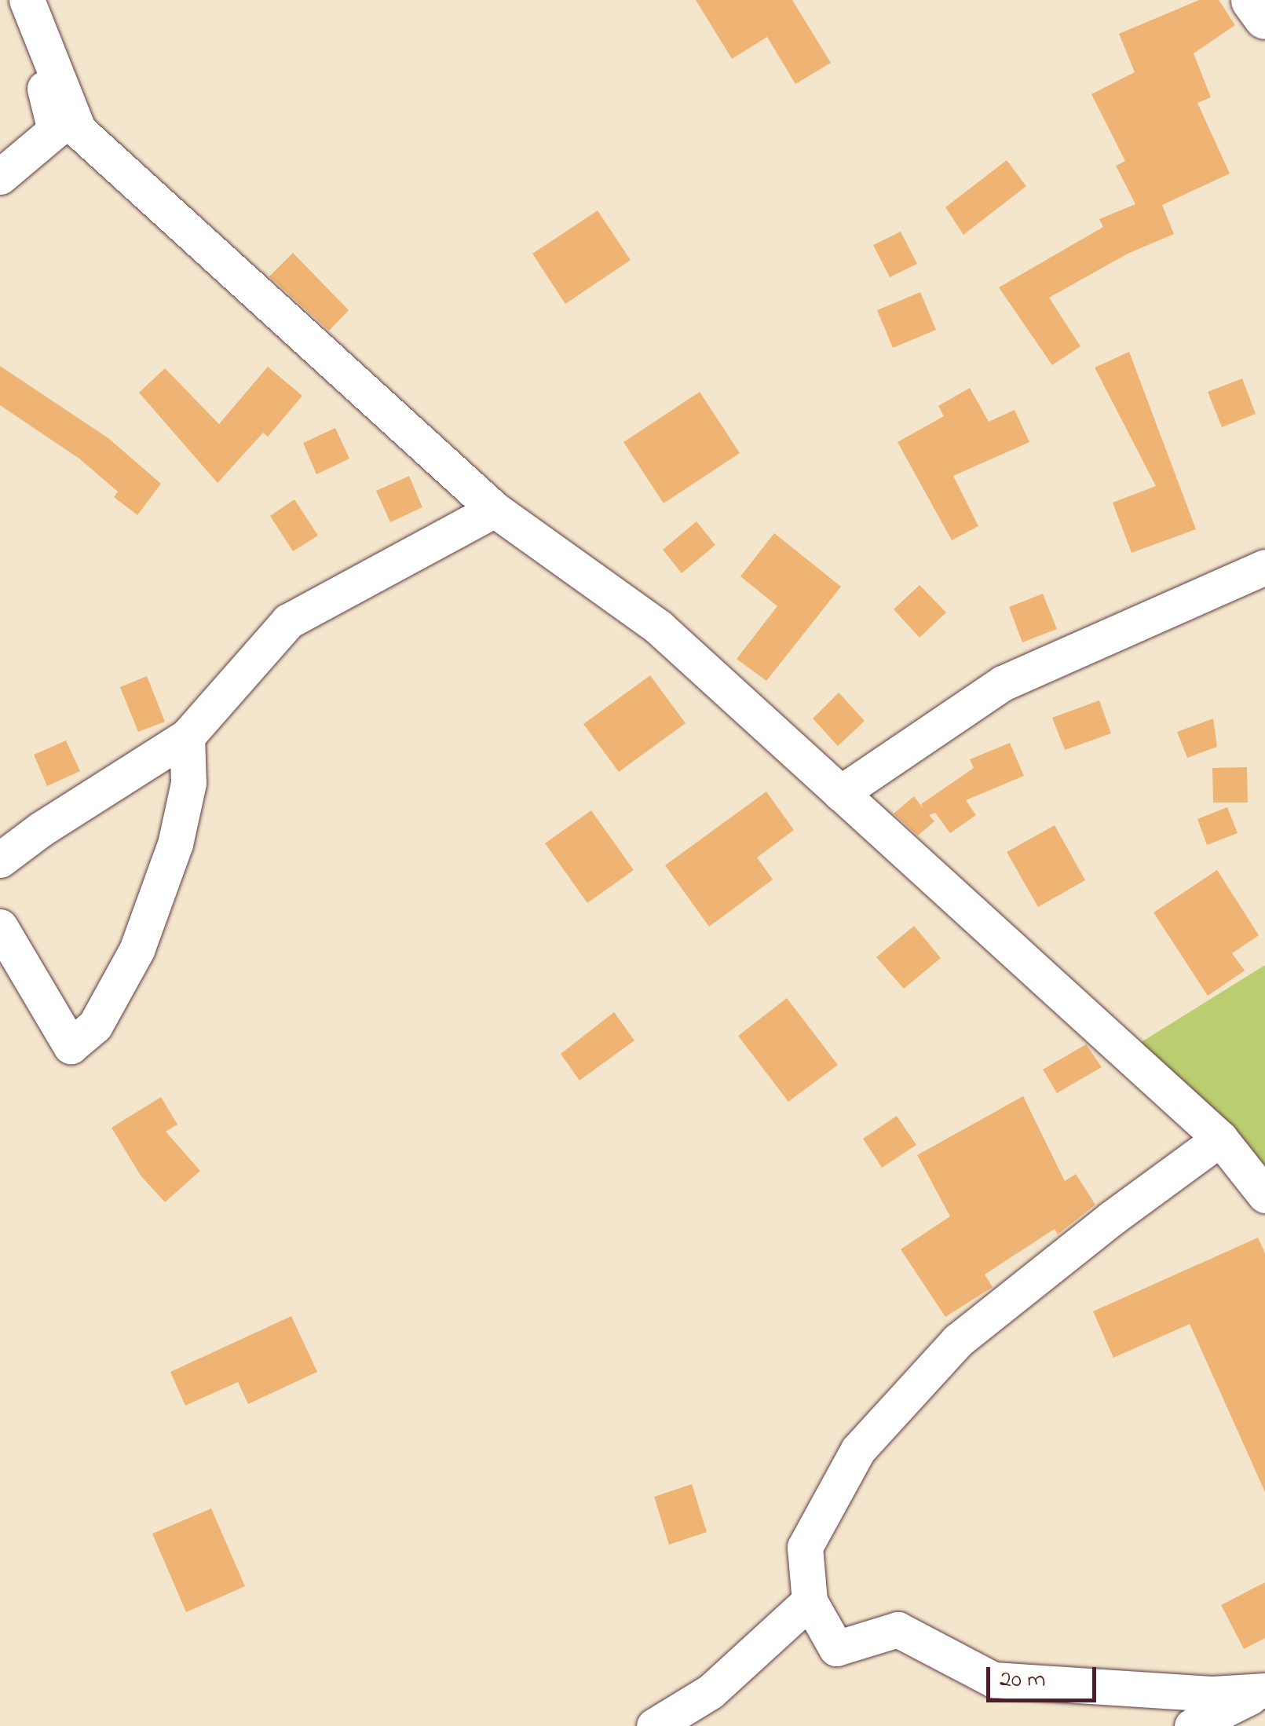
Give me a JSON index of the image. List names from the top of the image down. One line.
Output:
{"scale_bar":"20 m"}
